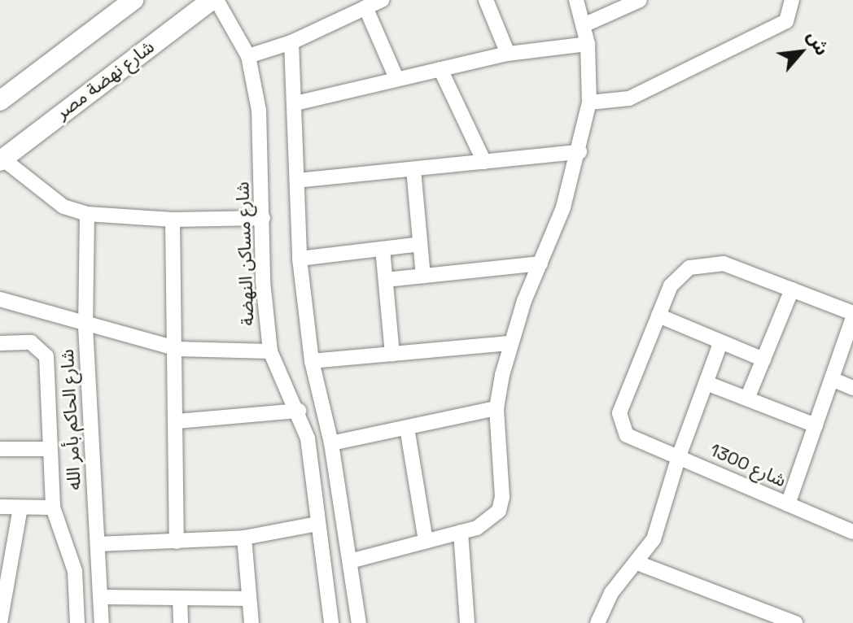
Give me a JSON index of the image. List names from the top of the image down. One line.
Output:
{"streets":{"street":["شارع نهضة مصر","شارع مساكن النهضة","شارع الحاكم بأمر الله","شارع 1300"]},"crossings":[["شارع نهضة مصر","شارع مساكن النهضة"]],"north":"top right"}
